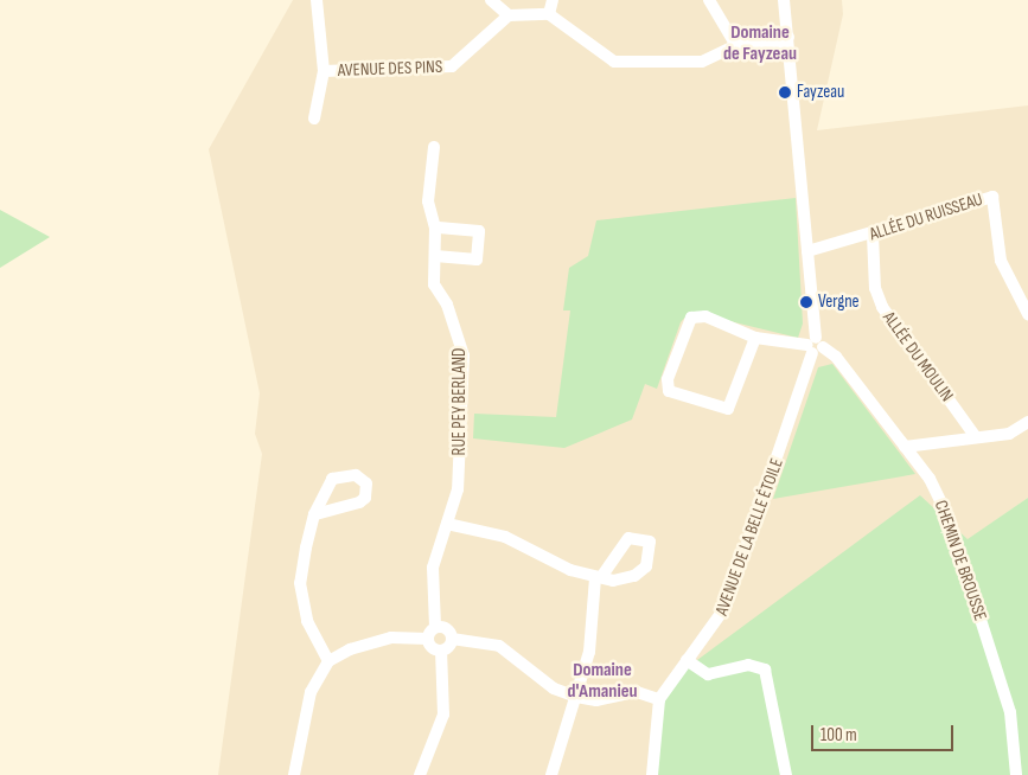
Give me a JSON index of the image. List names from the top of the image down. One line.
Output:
{"streets":{"street":["AVENUE DES PINS","ALLÉE DU RUISSEAU","ALLÉE DU MOULIN","RUE PEY BERLAND","AVENUE DE LA BELLE ÉTOILE","CHEMIN DE BROUSSE"]},"crossings":[["ALLÉE DU RUISSEAU","ALLÉE DU MOULIN"],["ALLÉE DU RUISSEAU","AVENUE DE LA BELLE ÉTOILE"],["AVENUE DE LA BELLE ÉTOILE","CHEMIN DE BROUSSE"]],"districts":["Domaine de Fayzeau","Domaine d'Amanieu"],"places":["Fayzeau","Vergne"],"scale_bar":"100 m"}
